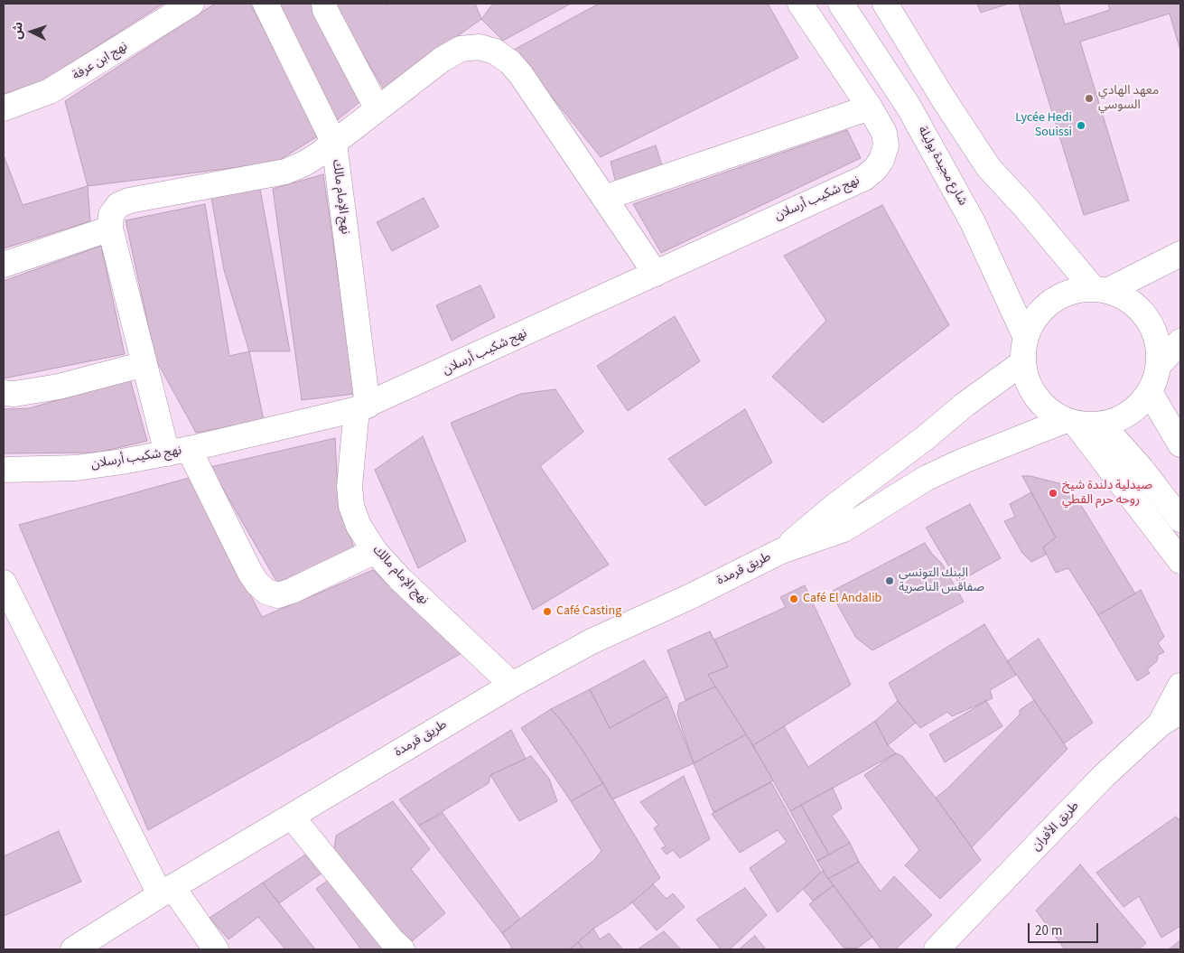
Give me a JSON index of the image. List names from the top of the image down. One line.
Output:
{"streets":{"street":["نهج ابن عرفة","شارع مجيدة بوليلة","نهج الإمام مالك","نهج شكيب أرسلان","طريق قرمدة","طريق الأفران"]},"crossings":[["شارع مجيدة بوليلة","طريق قرمدة"],["نهج الإمام مالك","نهج شكيب أرسلان"],["نهج الإمام مالك","طريق قرمدة"]],"places":["معهد الهادي السوسي","Lycée Hedi Souissi","صيدلية دلندة شيخ روحه حرم القطي","البنك التونسي صفاقس الناصرية","Café El Andalib","Café Casting"],"scale_bar":"20 m","north":"left"}
